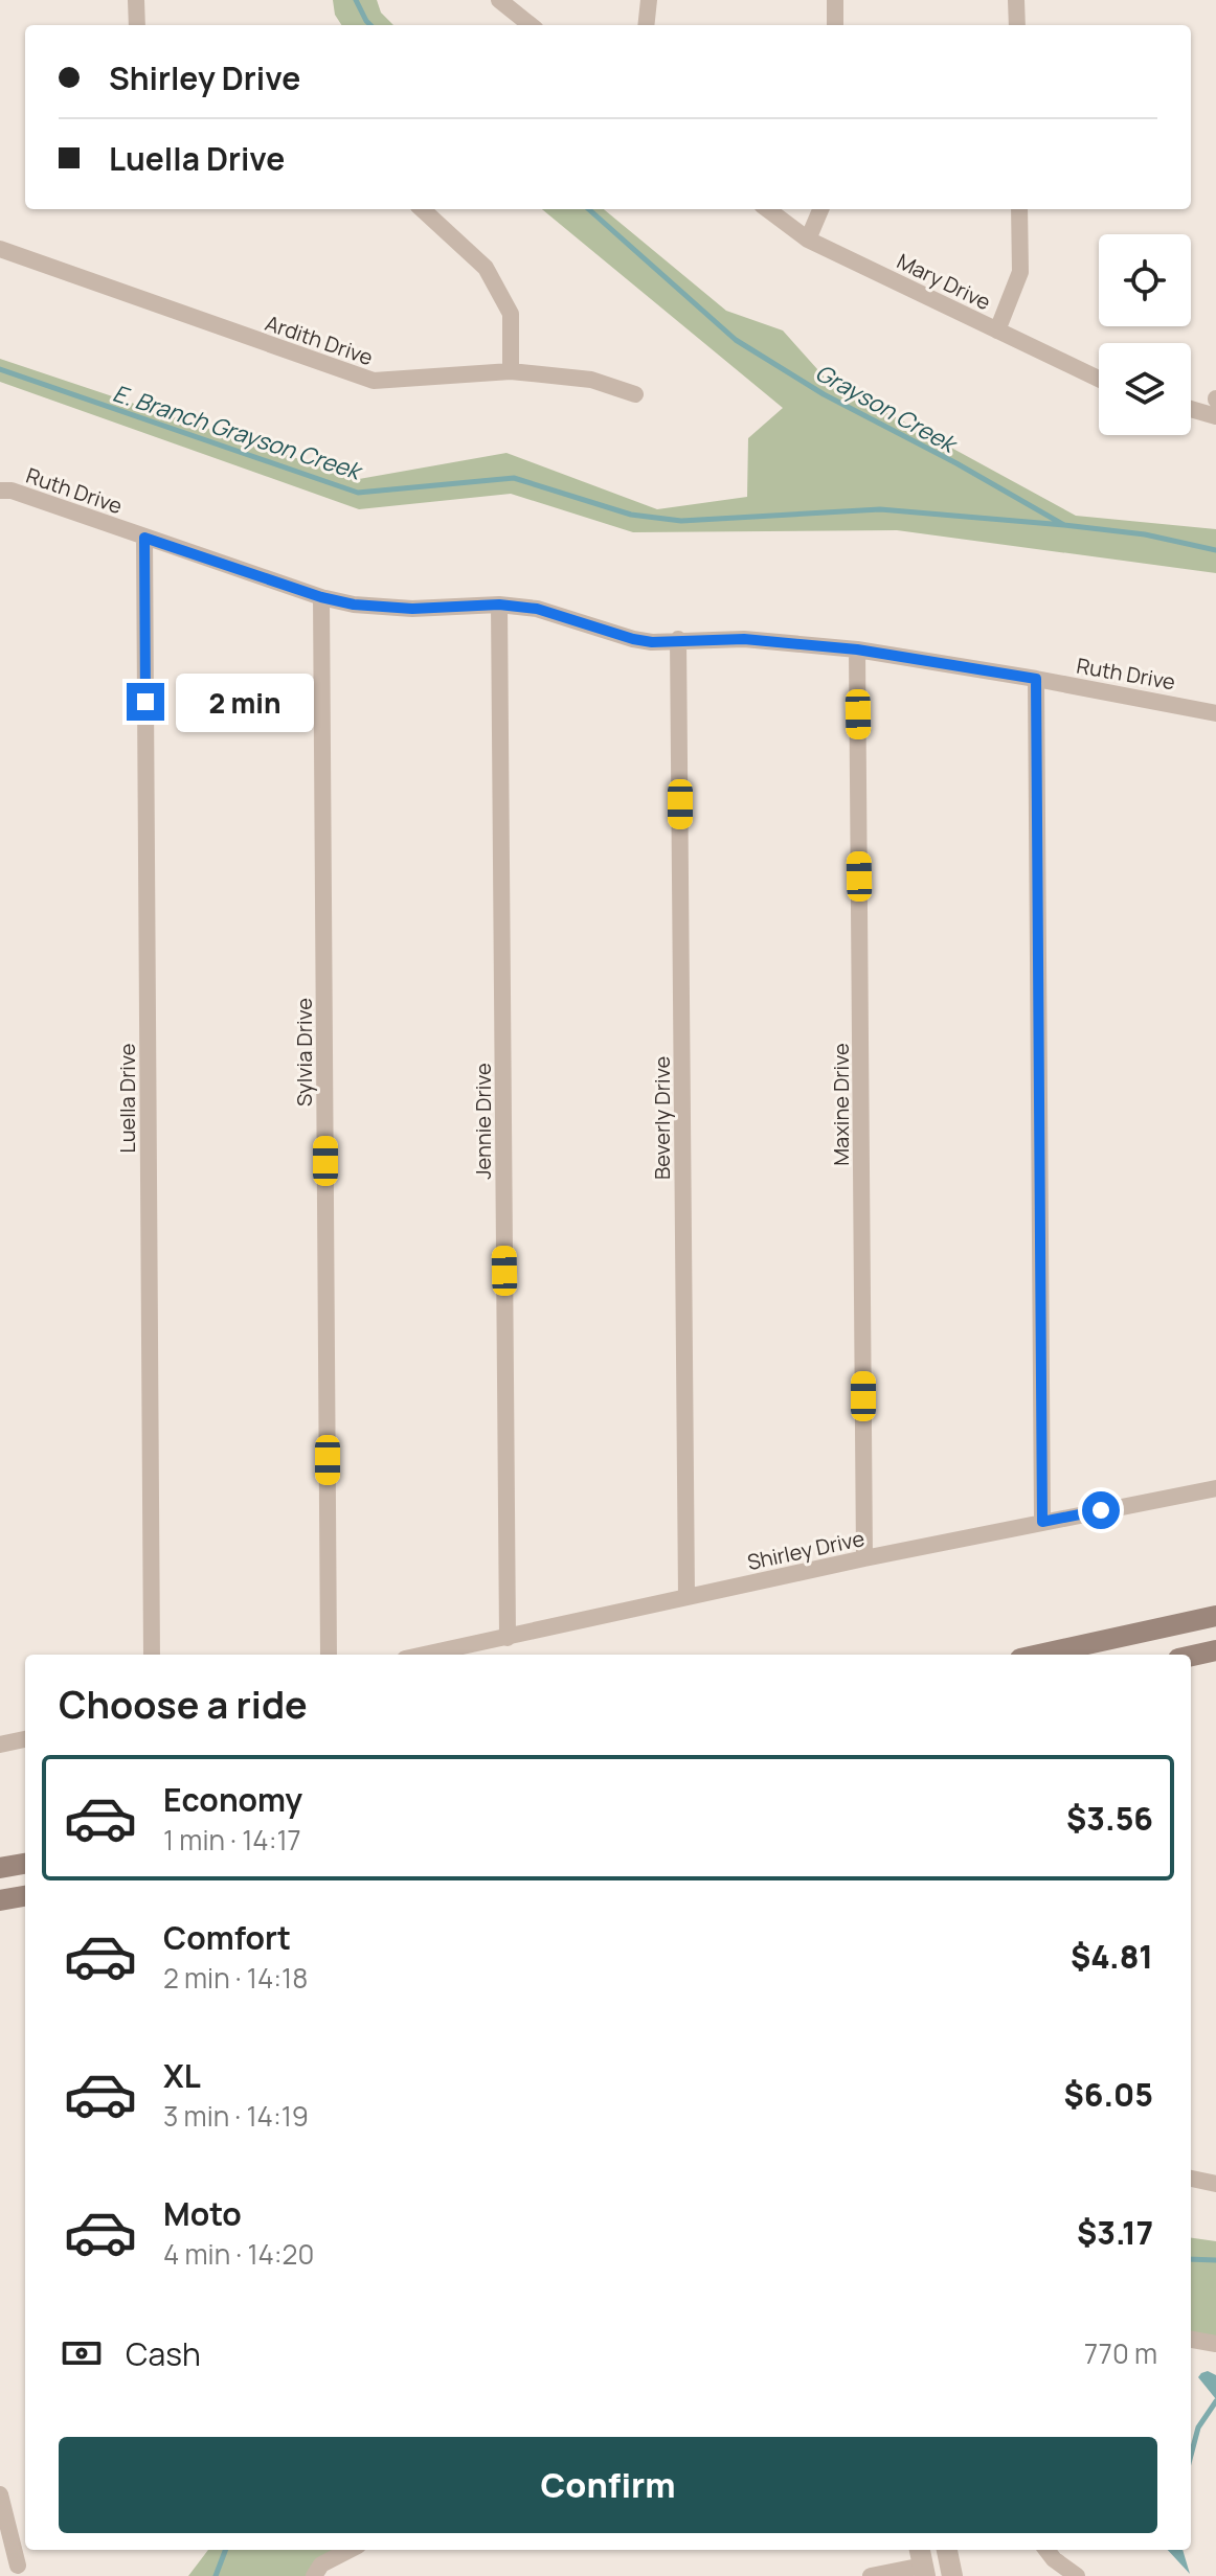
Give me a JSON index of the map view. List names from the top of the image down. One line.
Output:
{"streets":{"street":["Mary Drive","Ardith Drive","Ruth Drive","Sylvia Drive","Luella Drive","Maxine Drive","Beverly Drive","Jennie Drive","Shirley Drive"]},"crossings":[["Ruth Drive","Sylvia Drive"],["Ruth Drive","Luella Drive"],["Ruth Drive","Maxine Drive"],["Ruth Drive","Beverly Drive"],["Ruth Drive","Jennie Drive"],["Maxine Drive","Shirley Drive"],["Beverly Drive","Shirley Drive"],["Jennie Drive","Shirley Drive"]],"water":["Grayson Creek","E. Branch Grayson Creek"],"page":{"banner":["Shirley Drive","Luella Drive"],"bubble":"2 min","heading":"Choose a ride","list":[{"name":"Economy","note":"1 min · 14:17","value":"$3.56"},{"name":"Comfort","note":"2 min · 14:18","value":"$4.81"},{"name":"XL","note":"3 min · 14:19","value":"$6.05"},{"name":"Moto","note":"4 min · 14:20","value":"$3.17"}],"pay":["Cash","770 m"],"buttons":"Confirm"}}
